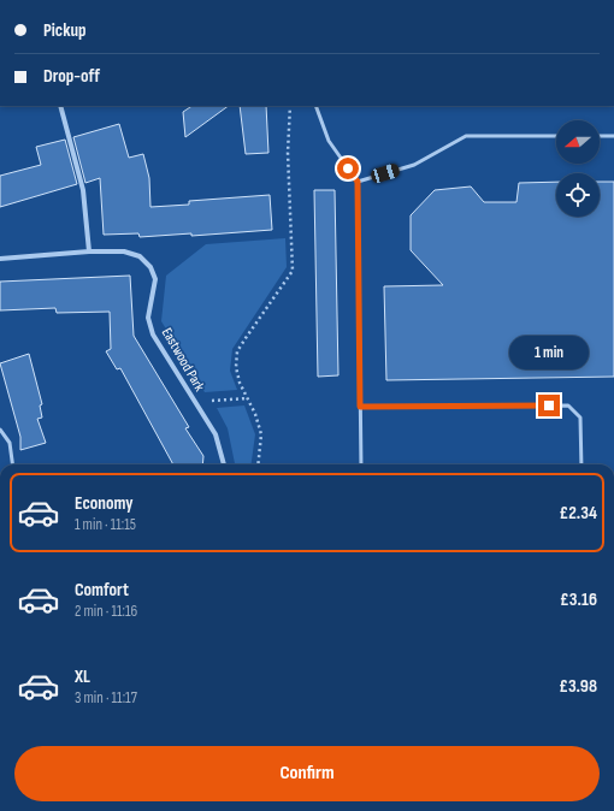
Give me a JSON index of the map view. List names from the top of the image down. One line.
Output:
{"streets":{"street":["Eastwood Park"]},"north":"left","page":{"banner":["Pickup","Drop-off"],"bubble":"1 min","list":[{"name":"Economy","note":"1 min · 11:15","value":"£2.34"},{"name":"Comfort","note":"2 min · 11:16","value":"£3.16"},{"name":"XL","note":"3 min · 11:17","value":"£3.98"}],"buttons":"Confirm"}}
